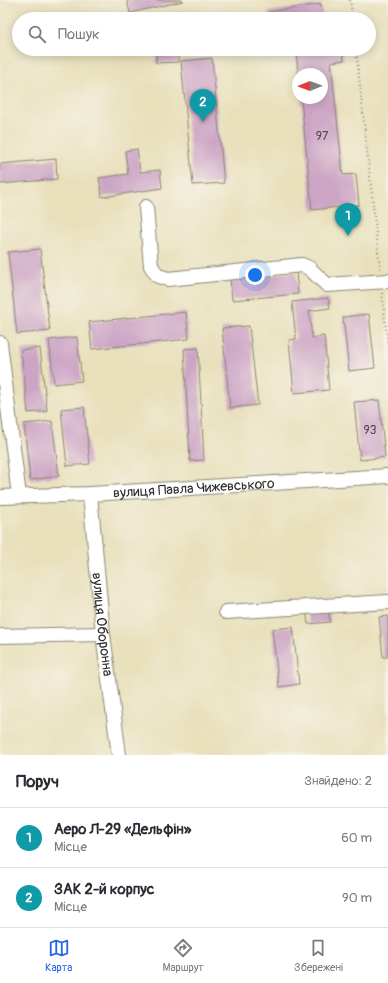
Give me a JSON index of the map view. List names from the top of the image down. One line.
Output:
{"streets":{"street":["вулиця Павла Чижевського","вулиця Оборонна"]},"crossings":[["вулиця Павла Чижевського","вулиця Оборонна"]],"house_numbers":["97","93"],"north":"left","page":{"search":"Пошук","pins":["2","1"],"heading":["Поруч","Знайдено: 2"],"list":[{"mark":"1","name":"Аеро Л-29 «Дельфін»","note":"Місце","value":"60 m"},{"mark":"2","name":"ЗАК 2-й корпус","note":"Місце","value":"90 m"}],"nav":["Карта","Маршрут","Збережені"]}}
